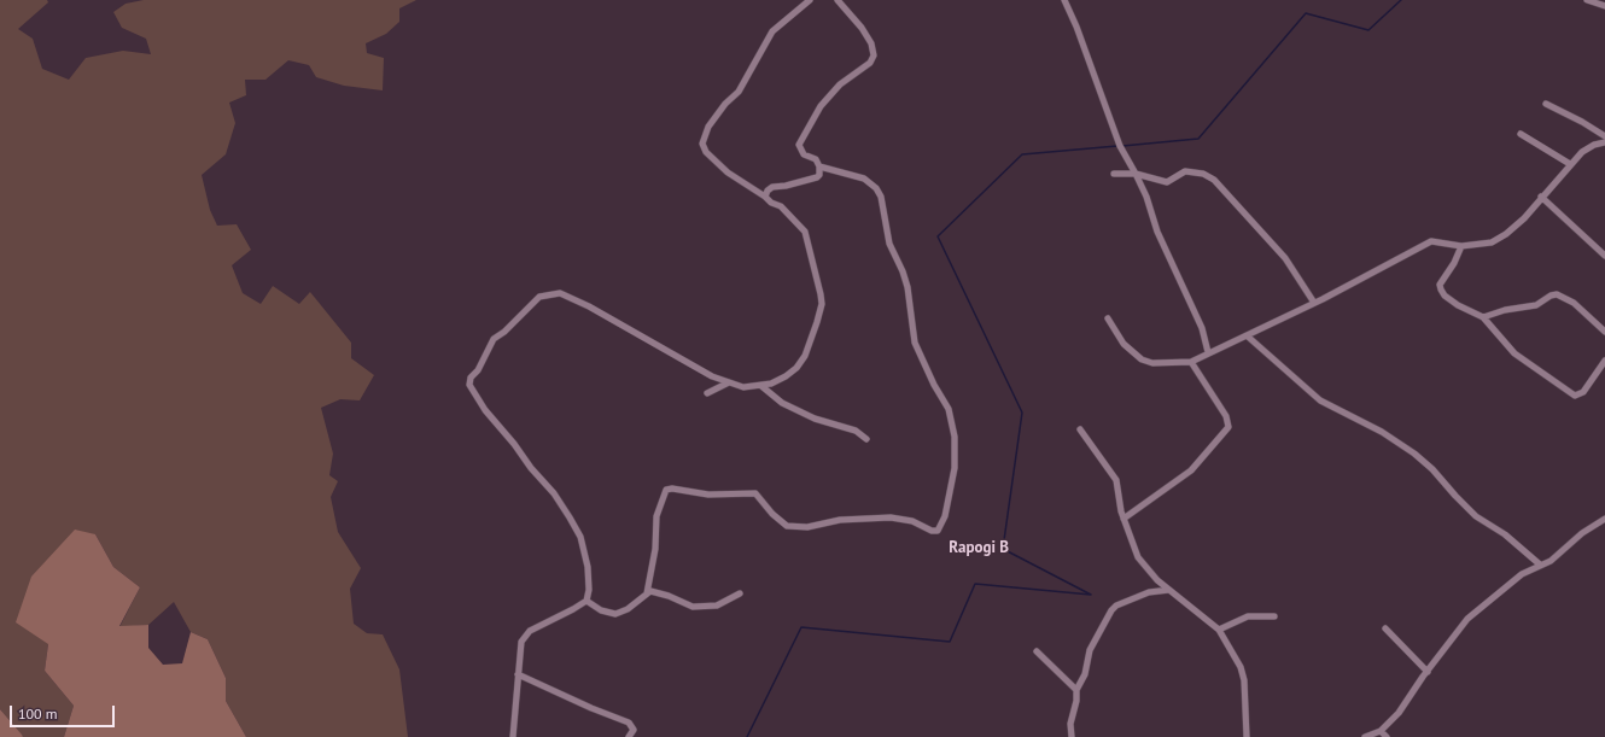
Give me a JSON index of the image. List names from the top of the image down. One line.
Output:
{"districts":["Rapogi B"],"scale_bar":"100 m"}
